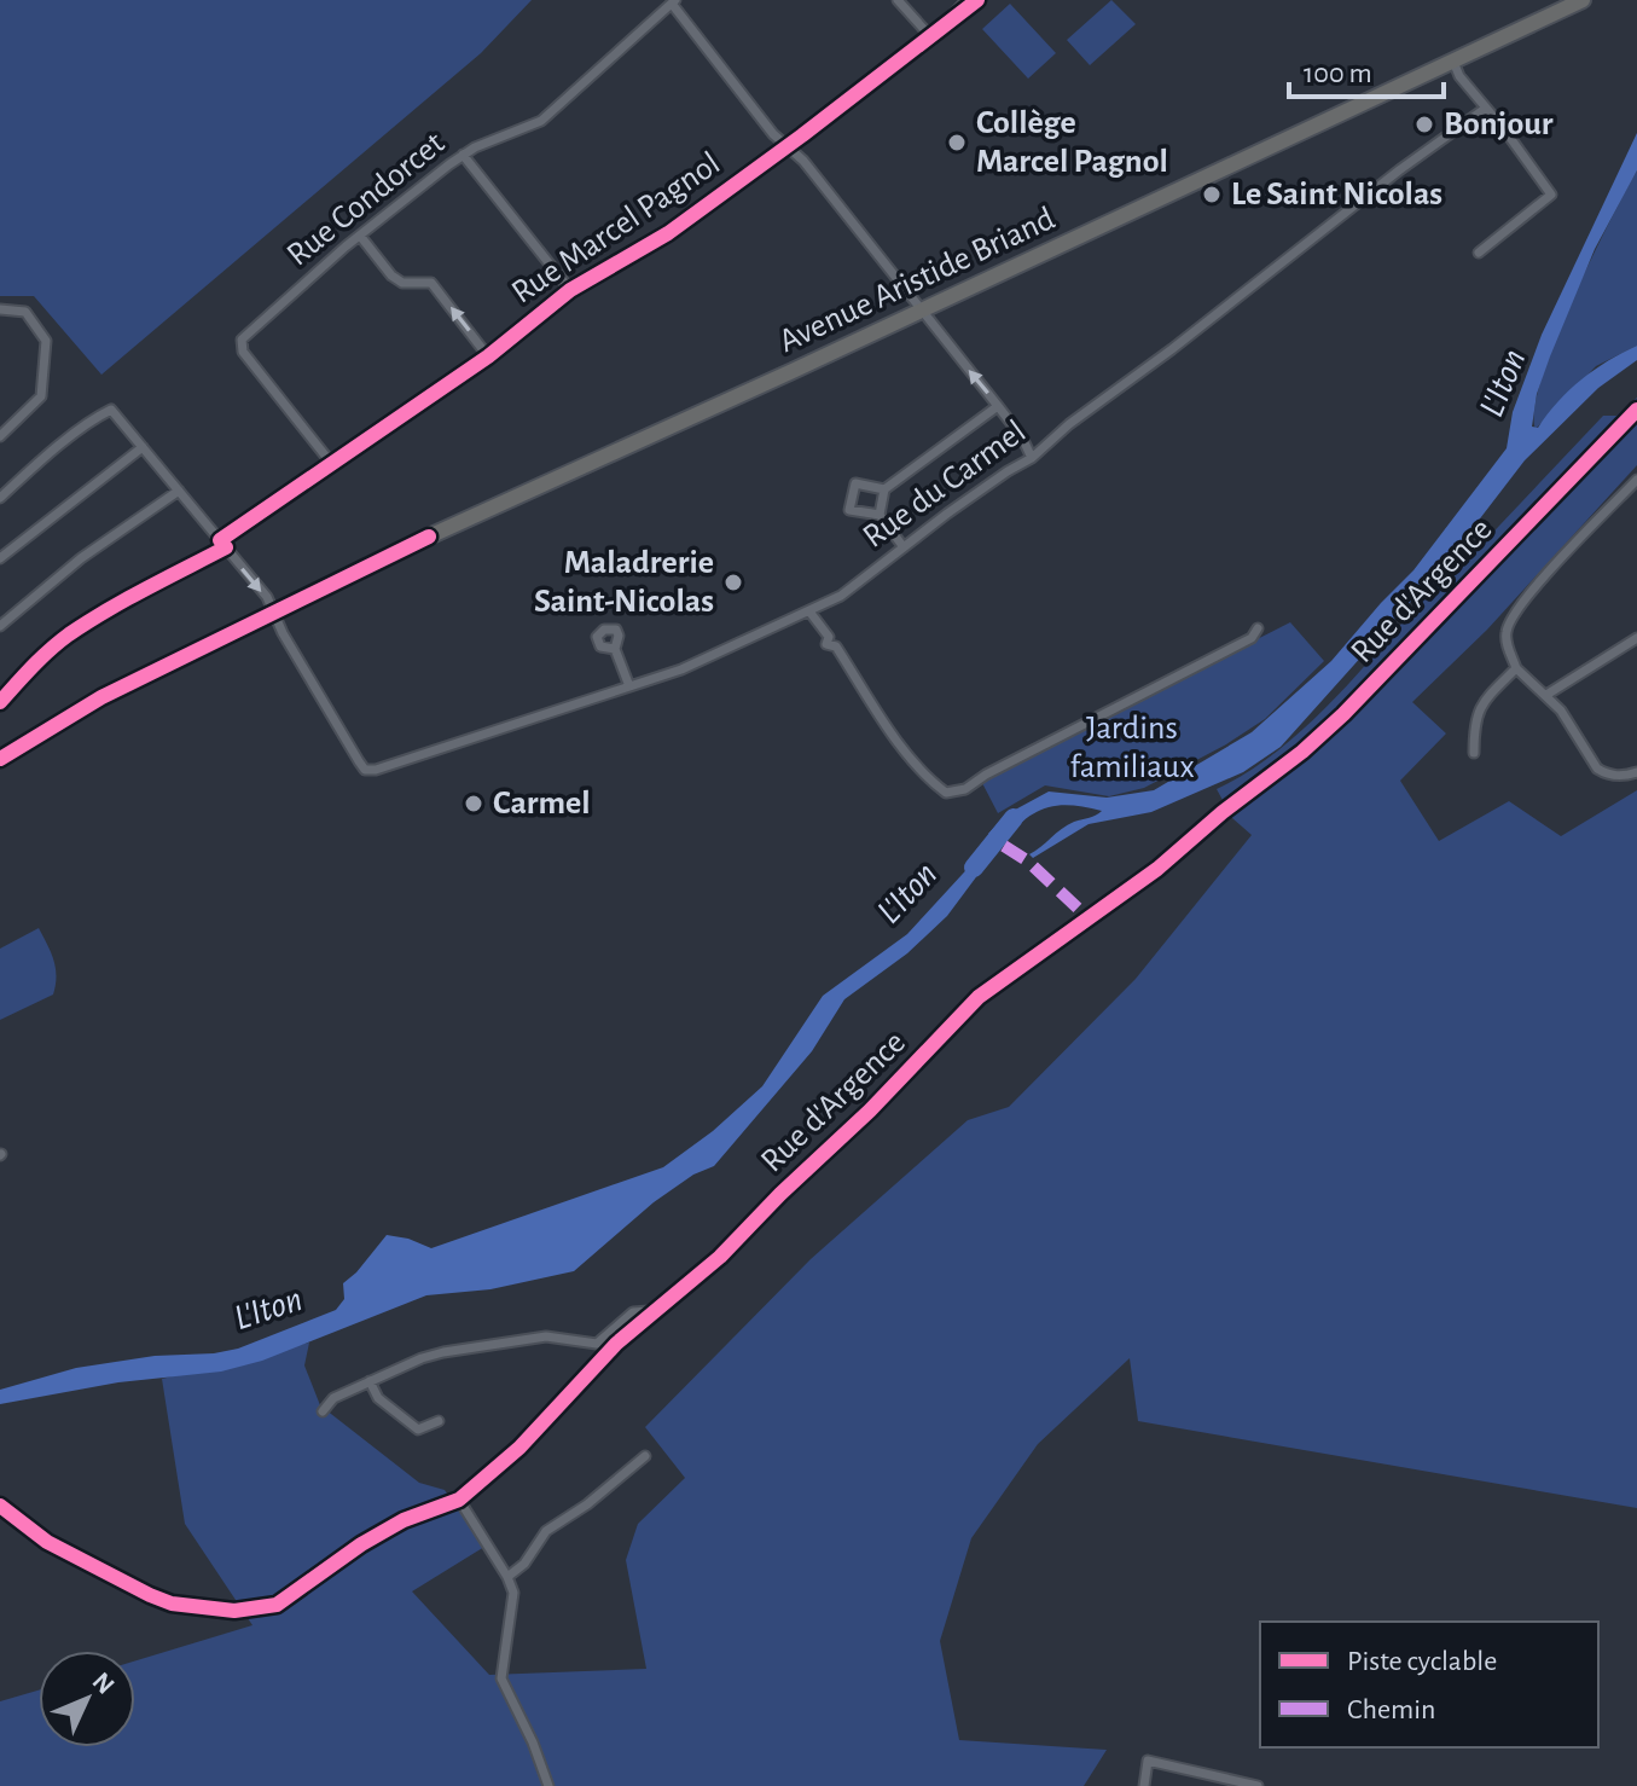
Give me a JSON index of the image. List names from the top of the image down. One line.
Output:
{"streets":{"main road":["Avenue Aristide Briand"],"street":["Rue Condorcet","Rue Marcel Pagnol","Rue du Carmel","Rue d'Argence"]},"crossings":[["Rue Condorcet","Rue Marcel Pagnol"],["Avenue Aristide Briand","Rue du Carmel"]],"water":["L'Iton"],"parks":["Jardins familiaux"],"places":["Bonjour","Collège Marcel Pagnol","Le Saint Nicolas","Maladrerie Saint-Nicolas","Carmel"],"legend":["Piste cyclable","Chemin"],"scale_bar":"100 m","north":"top right"}
